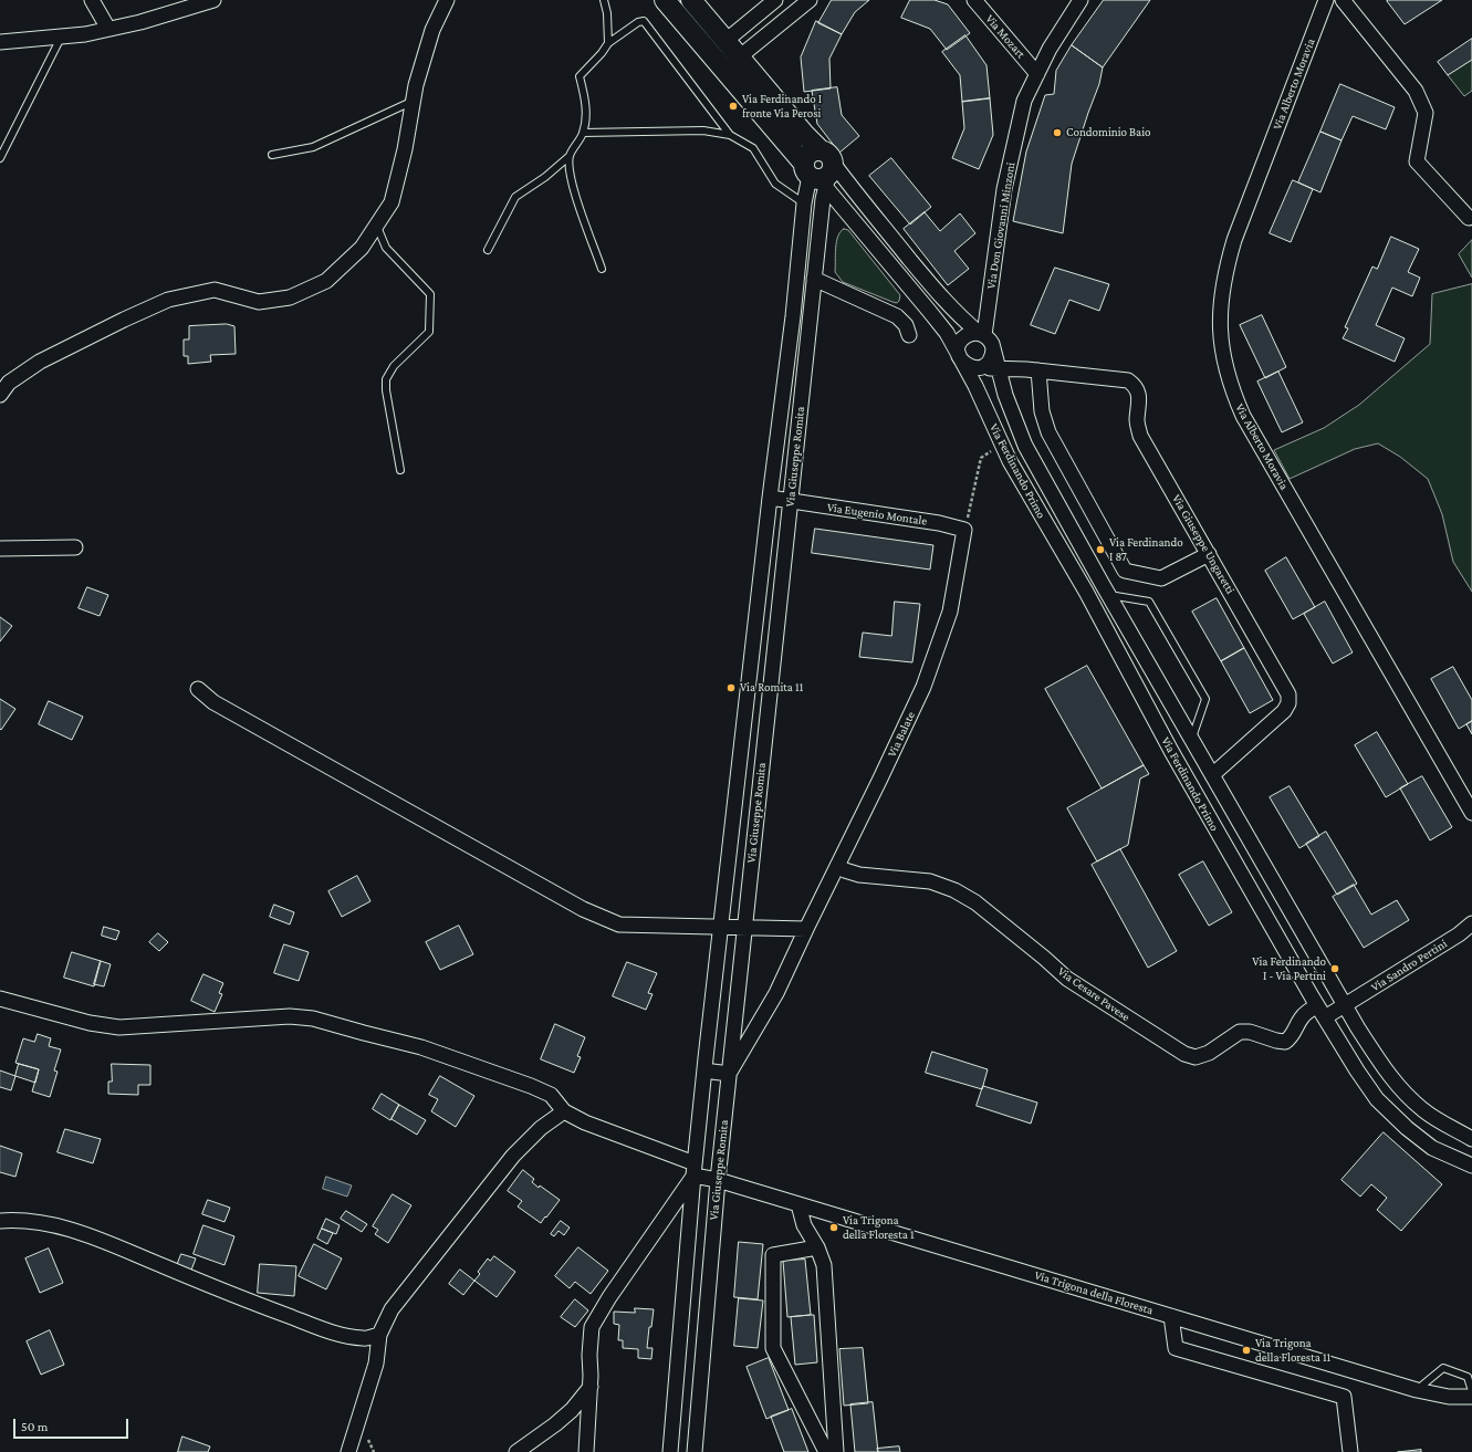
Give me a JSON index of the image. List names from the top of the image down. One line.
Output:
{"streets":{"street":["Via Mozart","Via Alberto Moravia","Via Don Giovanni Minzoni","Via Giuseppe Romita","Via Ferdinando Primo","Via Eugenio Montale","Via Giuseppe Ungaretti","Via Balate","Via Sandro Pertini","Via Cesare Pavese","Via Trigona della Floresta"]},"crossings":[["Via Mozart","Via Don Giovanni Minzoni"],["Via Don Giovanni Minzoni","Via Ferdinando Primo"],["Via Giuseppe Romita","Via Ferdinando Primo"],["Via Giuseppe Romita","Via Eugenio Montale"],["Via Giuseppe Romita","Via Balate"],["Via Giuseppe Romita","Via Trigona della Floresta"],["Via Ferdinando Primo","Via Giuseppe Ungaretti"],["Via Ferdinando Primo","Via Sandro Pertini"],["Via Ferdinando Primo","Via Cesare Pavese"],["Via Eugenio Montale","Via Balate"],["Via Balate","Via Cesare Pavese"],["Via Sandro Pertini","Via Cesare Pavese"]],"places":["Via Ferdinando I fronte Via Perosi","Condominio Baio","Via Ferdinando I 87","Via Romita 11","Via Ferdinando I - Via Pertini","Via Trigona della Floresta 1","Via Trigona della Floresta 11"],"scale_bar":"50 m"}
